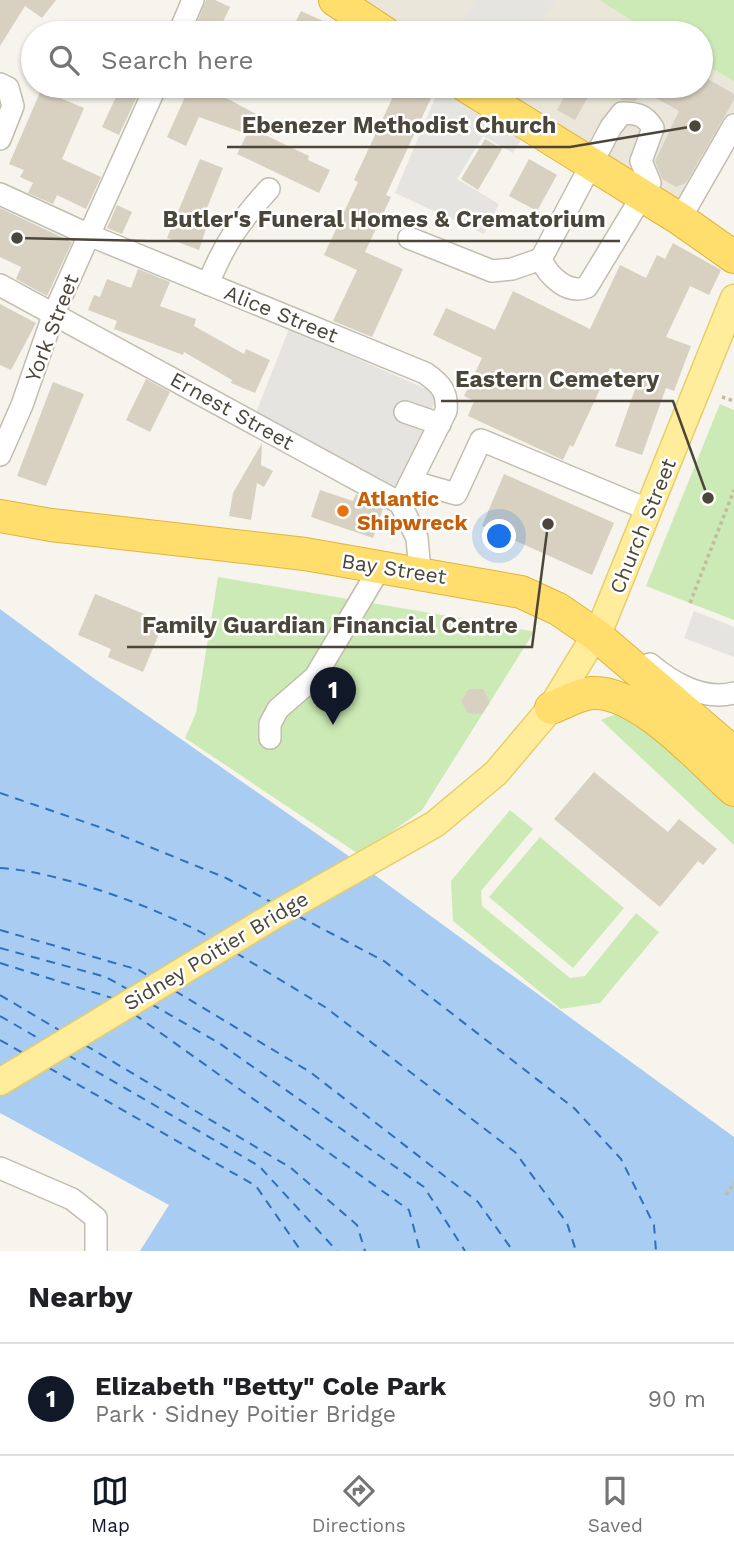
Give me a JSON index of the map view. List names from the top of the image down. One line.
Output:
{"streets":{"highway":["Bay Street"],"main road":["Church Street","Sidney Poitier Bridge"],"street":["Alice Street","York Street","Ernest Street"]},"crossings":[["Alice Street","York Street"],["Alice Street","Ernest Street"],["York Street","Ernest Street"],["Ernest Street","Church Street"],["Church Street","Bay Street"],["Church Street","Sidney Poitier Bridge"]],"places":["Ebenezer Methodist Church","Butler's Funeral Homes & Crematorium","Eastern Cemetery","Atlantic Shipwreck","Family Guardian Financial Centre"],"page":{"search":"Search here","pins":"1","heading":"Nearby","list":[{"mark":"1","name":"Elizabeth \"Betty\" Cole Park","note":"Park · Sidney Poitier Bridge","value":"90 m"}],"nav":["Map","Directions","Saved"]}}
